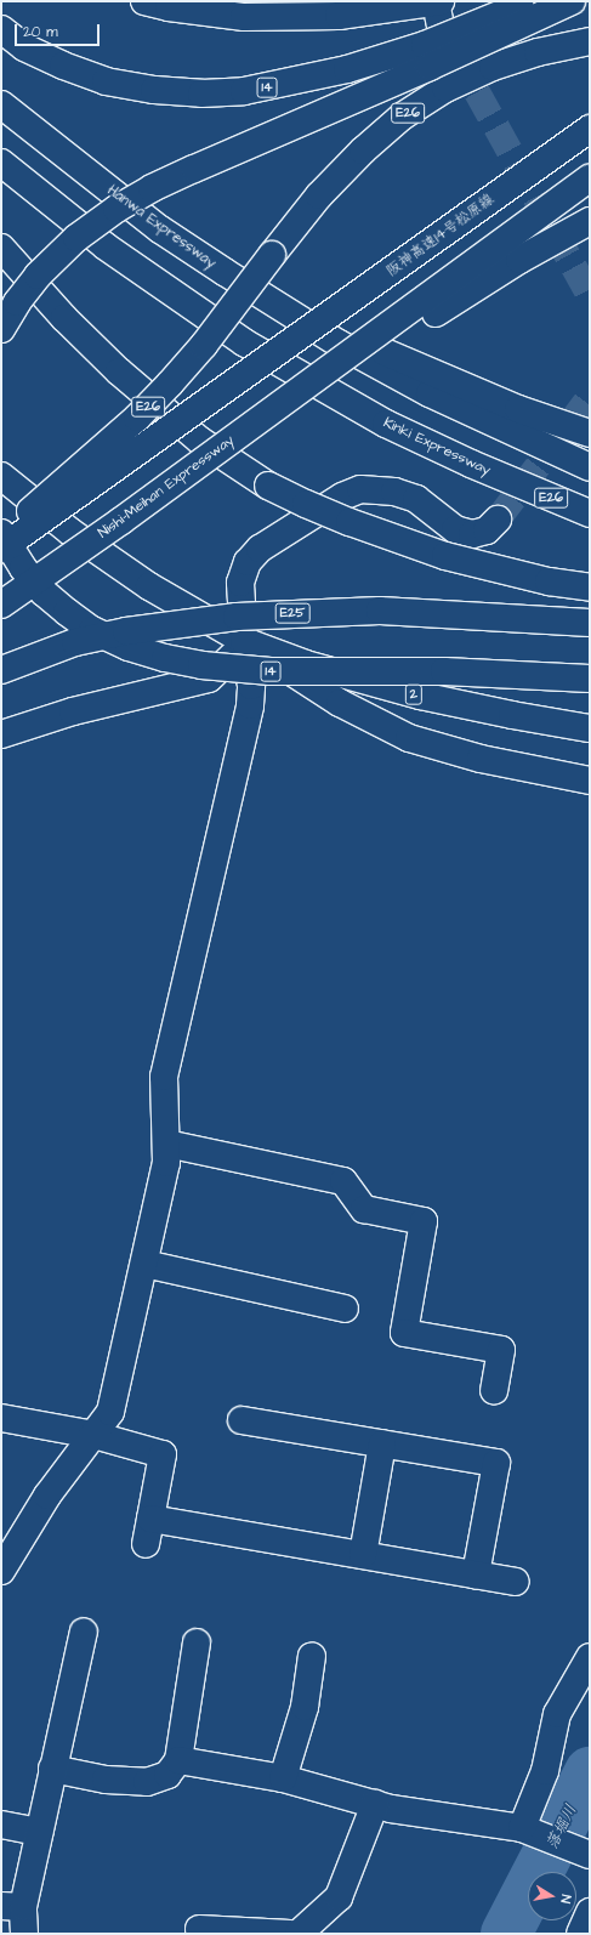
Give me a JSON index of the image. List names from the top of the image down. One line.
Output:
{"streets":{"main road":["14","E26","Hanwa Expressway","阪神高速14号松原線","Kinki Expressway","Nishi-Meihan Expressway","E25","2"]},"crossings":[["14","E26"]],"water":["落堀川"],"scale_bar":"20 m","north":"right"}
